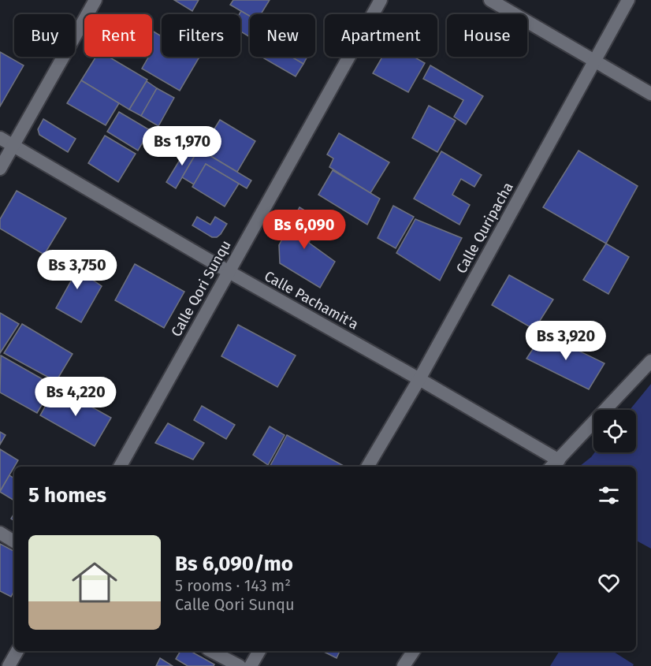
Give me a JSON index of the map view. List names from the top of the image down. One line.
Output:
{"streets":{"street":["Calle Quripacha","Calle Qori Sunqu","Calle Pachamit'a"]},"crossings":[["Calle Quripacha","Calle Pachamit'a"],["Calle Qori Sunqu","Calle Pachamit'a"]],"page":{"chip":["Buy","Rent","Filters","New","Apartment","House"],"price":["Bs 1,970","Bs 6,090","Bs 3,750","Bs 3,920","Bs 4,220"],"heading":"5 homes","list":[{"name":"Bs 6,090/mo","note":"5 rooms · 143 m² · Calle Qori Sunqu"}]}}
